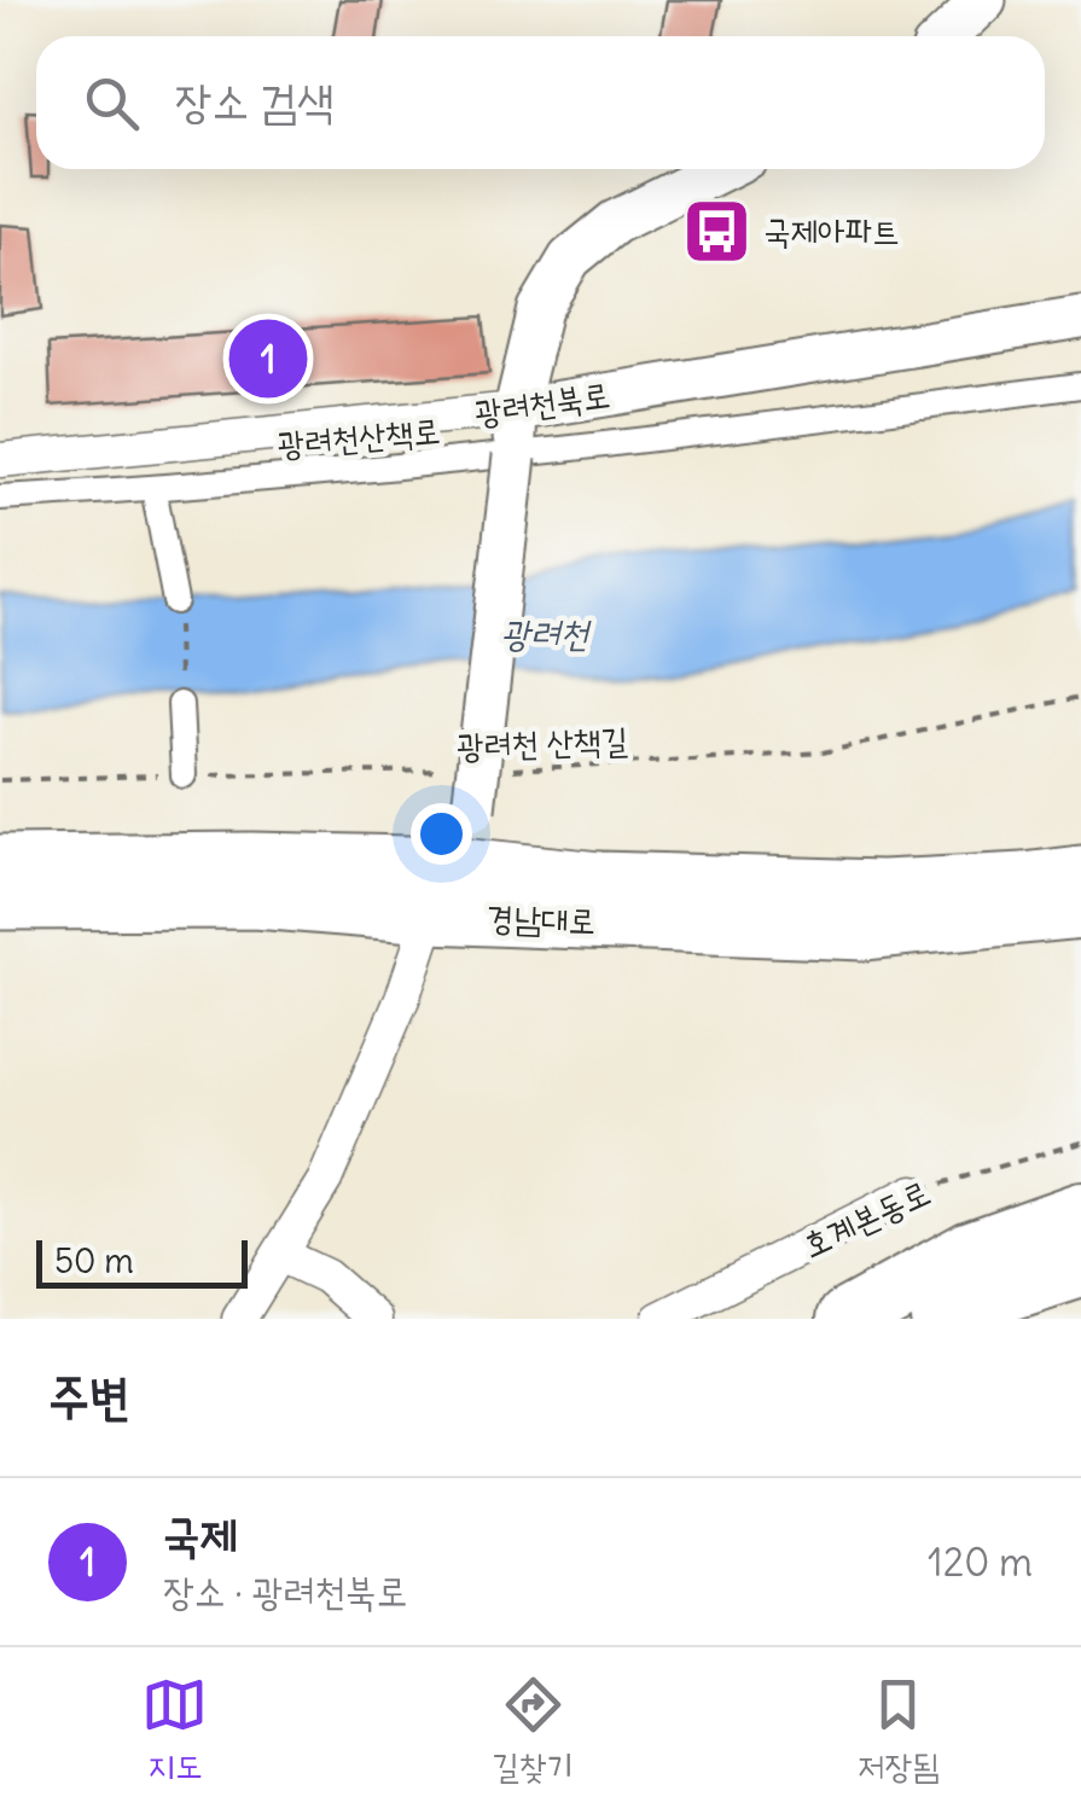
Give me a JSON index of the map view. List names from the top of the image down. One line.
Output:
{"streets":{"highway":["경남대로"],"street":["광려천북로","광려천산책로","호계본동로"],"path":["광려천 산책길"]},"water":["광려천"],"places":{"bus stop":["국제아파트"]},"scale_bar":"50 m","page":{"search":"장소 검색","pins":"1","scale":"50 m","heading":"주변","list":[{"mark":"1","name":"국제","note":"장소 · 광려천북로","value":"120 m"}],"nav":["지도","길찾기","저장됨"]}}
